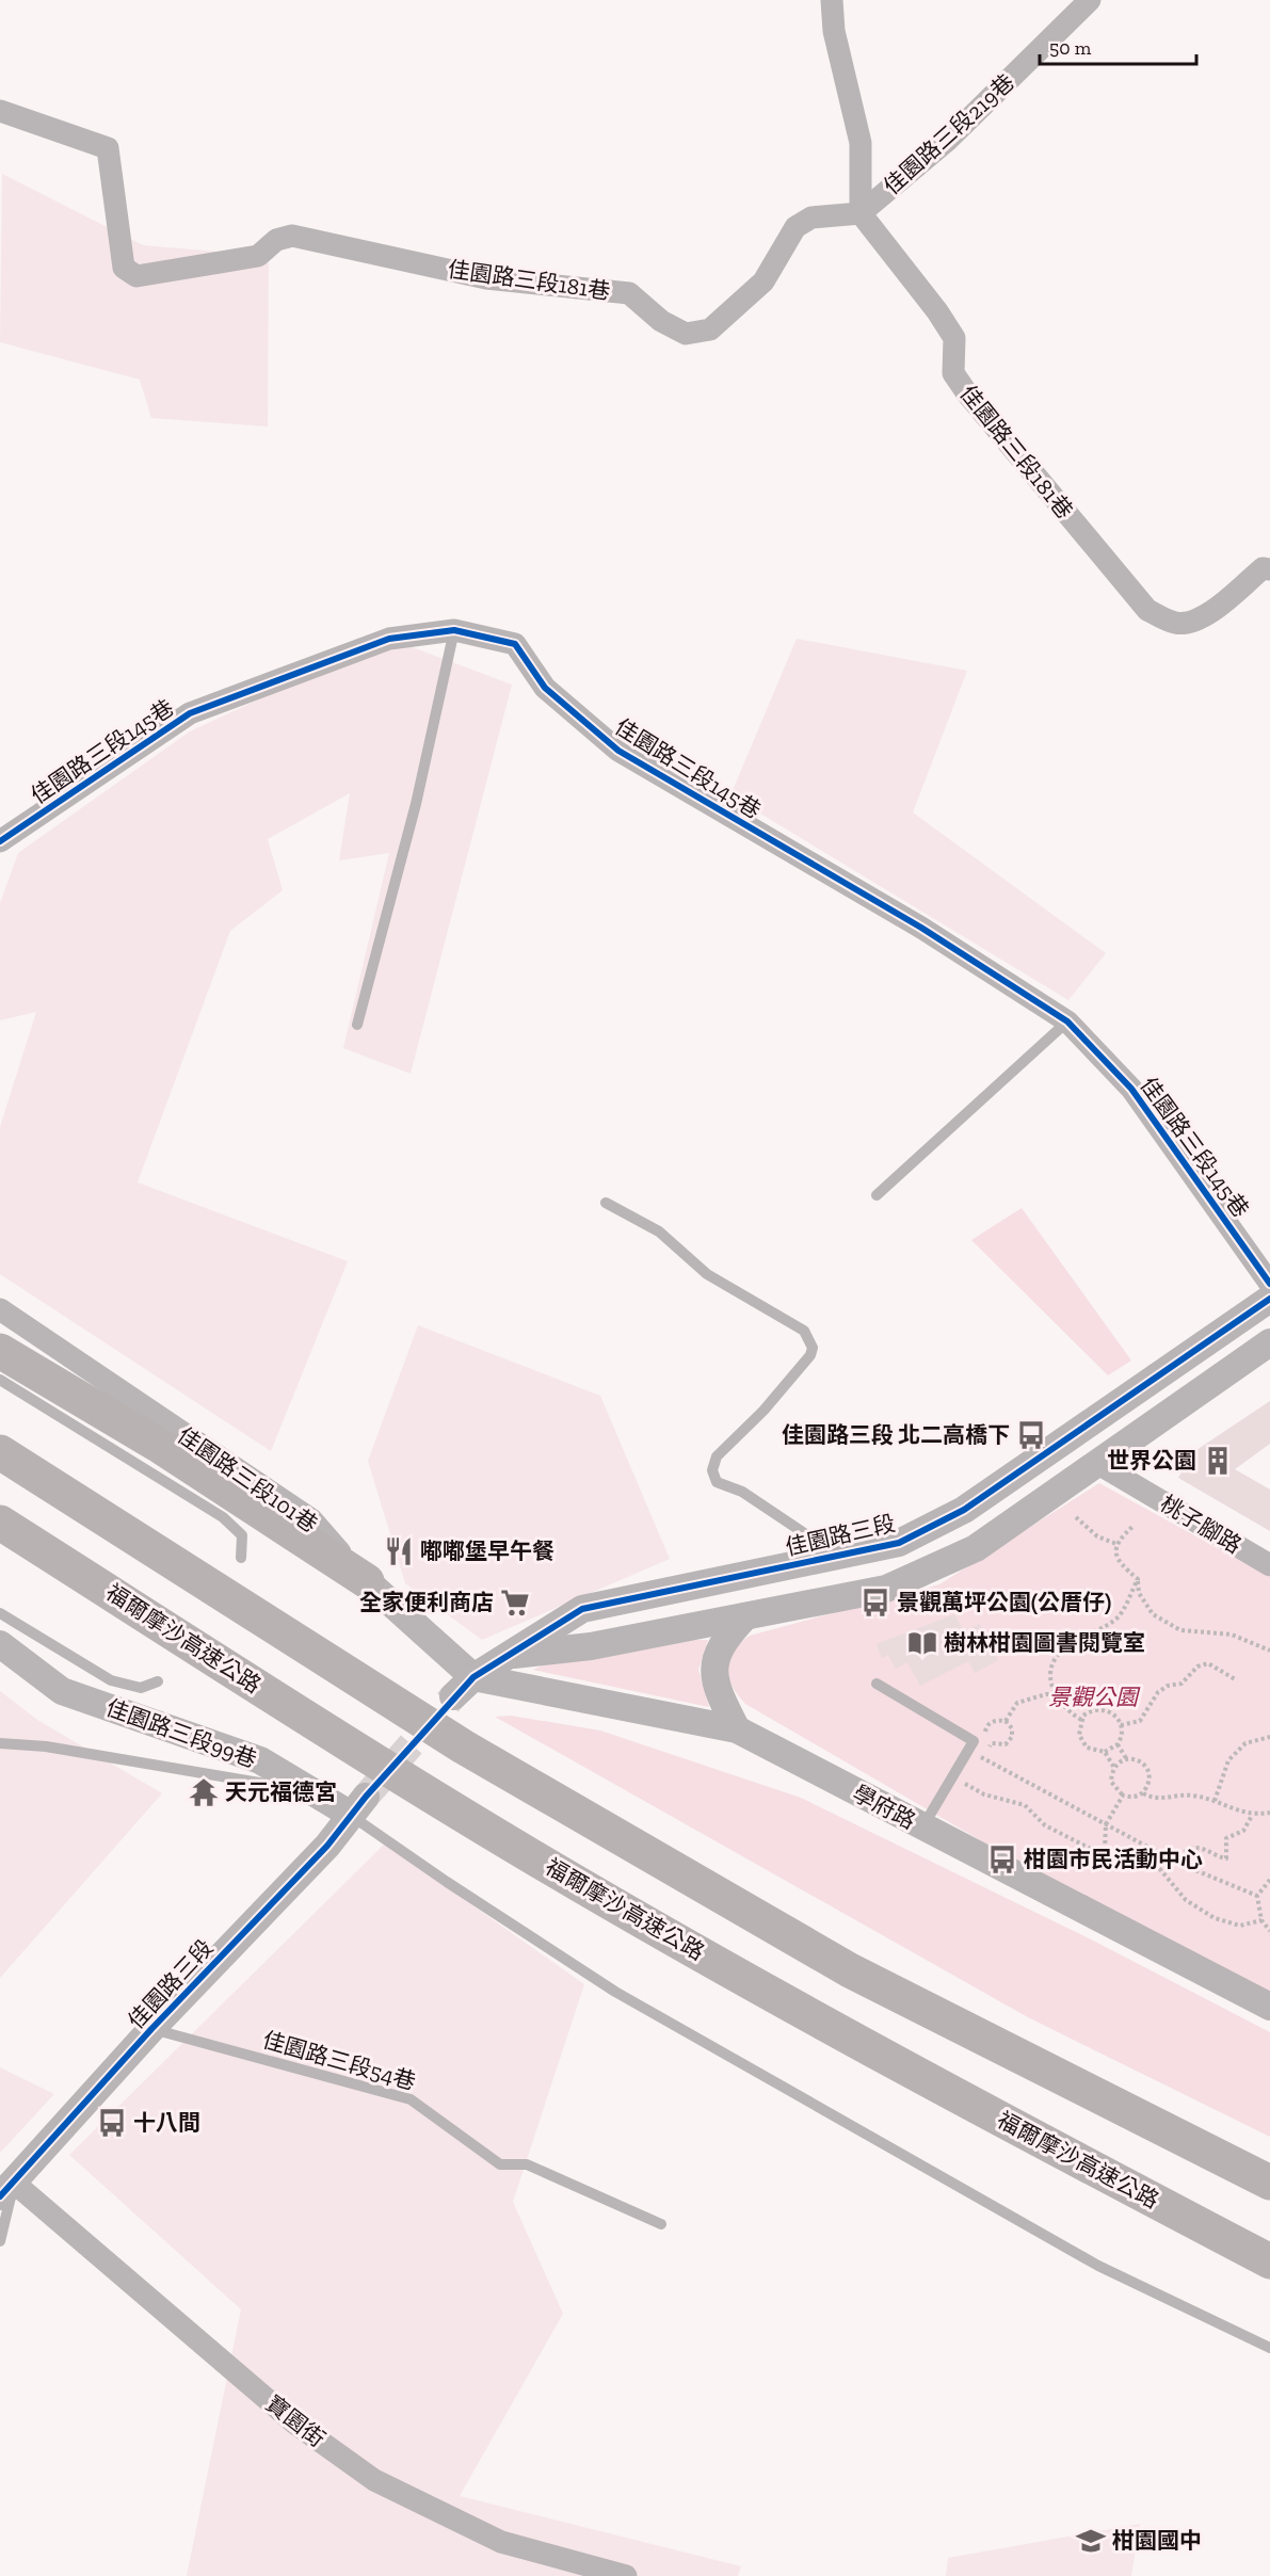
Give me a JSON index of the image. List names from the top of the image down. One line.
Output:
{"streets":{"highway":["福爾摩沙高速公路"],"street":["佳園路三段219巷","佳園路三段181巷","佳園路三段145巷","佳園路三段101巷","桃子腳路","佳園路三段","佳園路三段99巷","學府路","寶園街"],"lane":["佳園路三段54巷"]},"crossings":[["佳園路三段219巷","佳園路三段181巷"],["佳園路三段101巷","佳園路三段"],["佳園路三段101巷","學府路"],["桃子腳路","佳園路三段"],["佳園路三段","佳園路三段99巷"],["佳園路三段","學府路"],["佳園路三段","佳園路三段54巷"],["佳園路三段","寶園街"]],"parks":["景觀公園"],"places":{"bus stop":["佳園路三段 北二高橋下","景觀萬坪公園(公厝仔)","柑園市民活動中心","十八間"],"building":["世界公園"],"restaurant":["嘟嘟堡早午餐"],"supermarket":["全家便利商店"],"library":["樹林柑園圖書閱覽室"],"temple":["天元福德宮"],"school or university":["柑園國中"]},"scale_bar":"50 m"}
